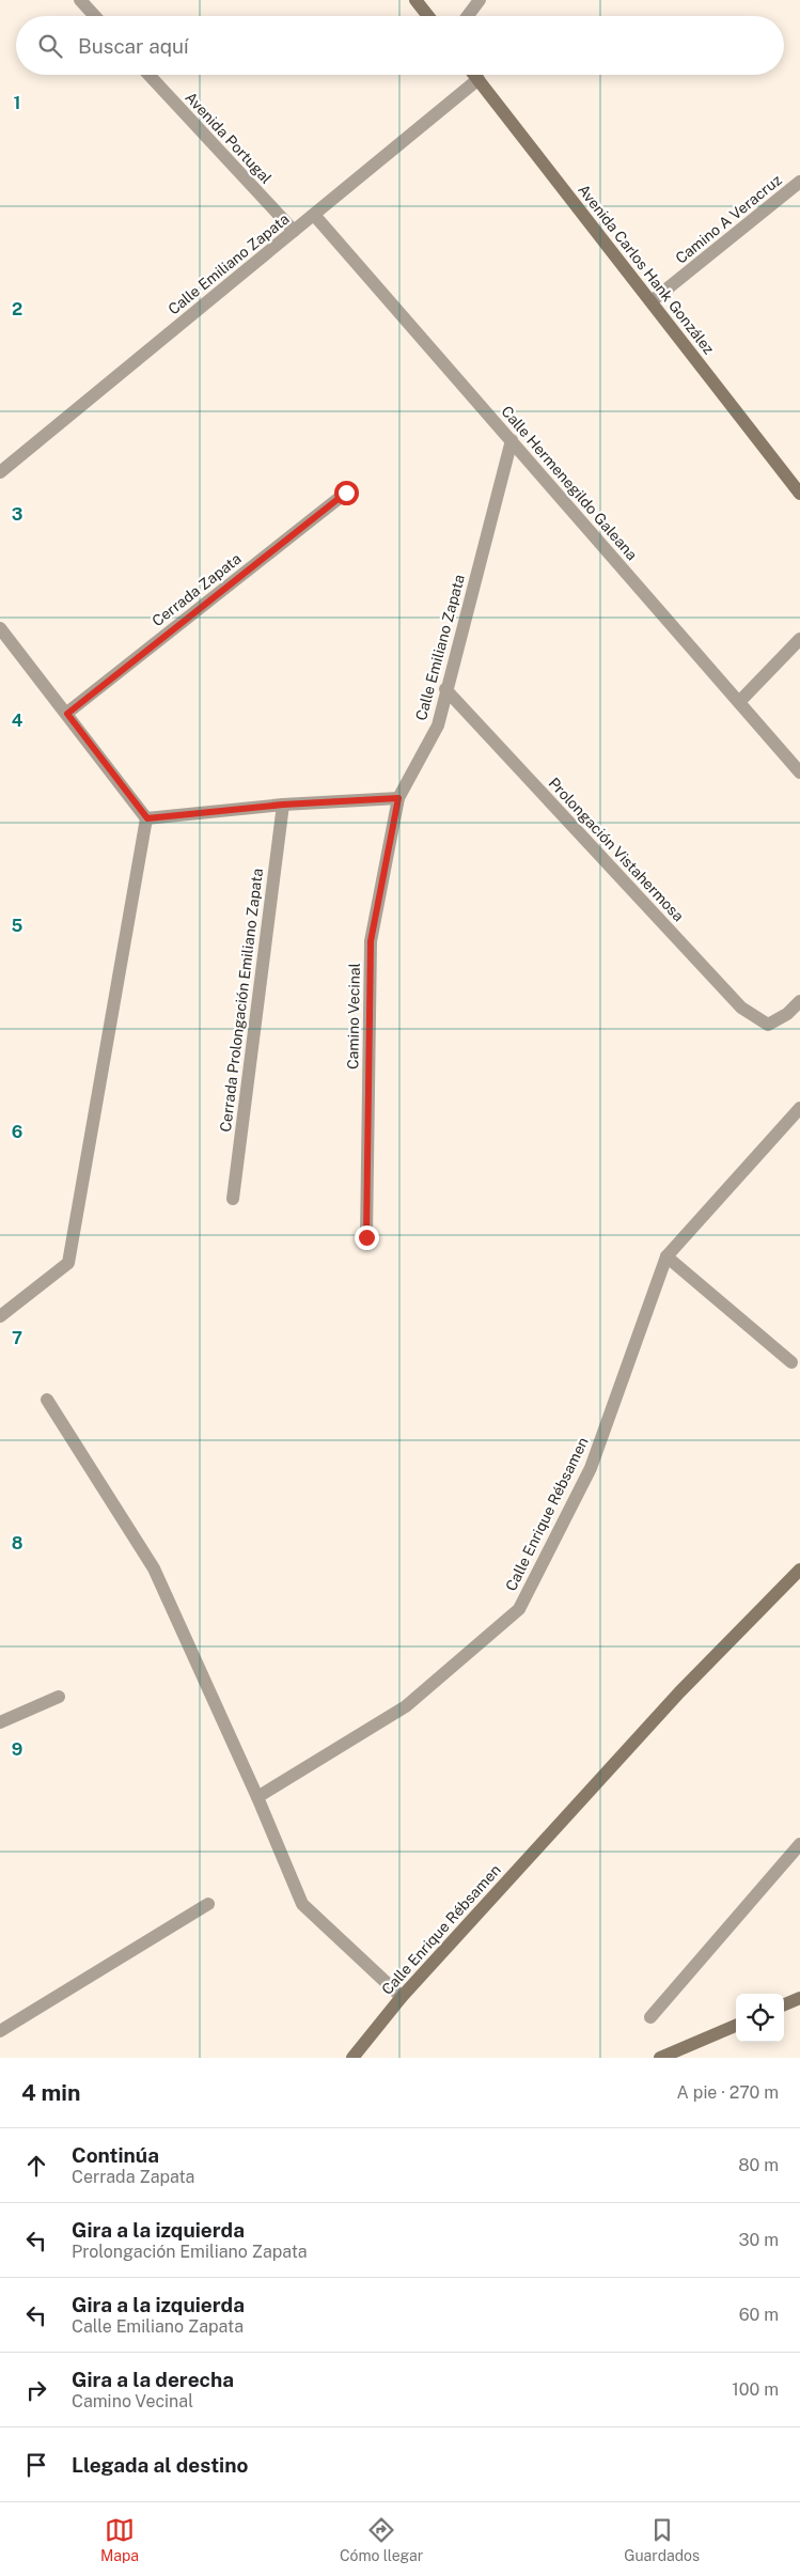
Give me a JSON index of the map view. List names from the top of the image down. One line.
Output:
{"streets":{"street":["Avenida Portugal","Camino A Veracruz","Calle Emiliano Zapata","Avenida Carlos Hank González","Calle Hermenegildo Galeana","Cerrada Zapata","Prolongación Vistahermosa","Cerrada Prolongación Emiliano Zapata","Camino Vecinal","Calle Enrique Rébsamen"]},"crossings":[["Avenida Portugal","Calle Emiliano Zapata"],["Camino A Veracruz","Avenida Carlos Hank González"],["Calle Emiliano Zapata","Avenida Carlos Hank González"],["Calle Emiliano Zapata","Calle Hermenegildo Galeana"],["Calle Emiliano Zapata","Prolongación Vistahermosa"],["Calle Emiliano Zapata","Camino Vecinal"]],"page":{"search":"Buscar aquí","heading":["4 min","A pie · 270 m"],"list":[["Continúa","Cerrada Zapata","80 m"],["Gira a la izquierda","Prolongación Emiliano Zapata","30 m"],["Gira a la izquierda","Calle Emiliano Zapata","60 m"],["Gira a la derecha","Camino Vecinal","100 m"],"Llegada al destino"],"nav":["Mapa","Cómo llegar","Guardados"]},"grid":{"rows":["1","2","3","4","5","6","7","8","9"]}}
